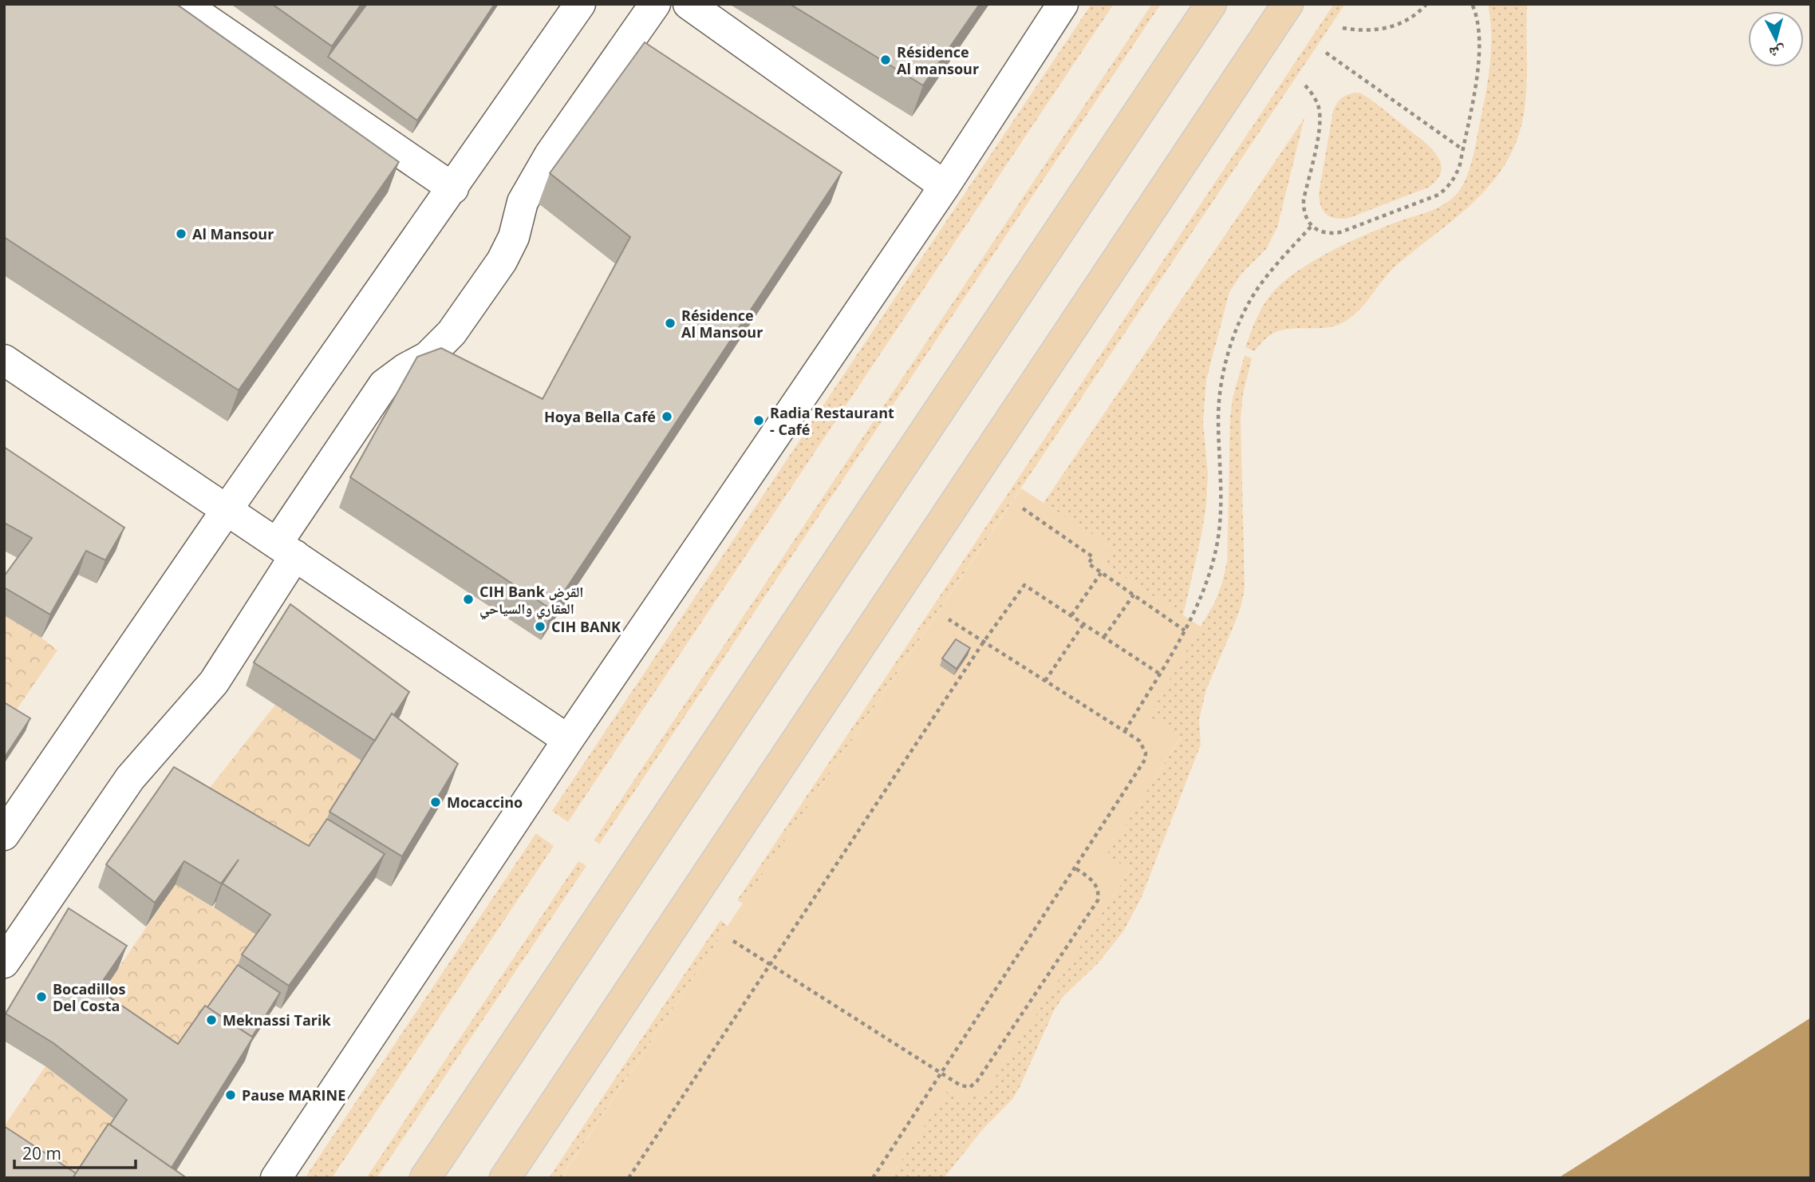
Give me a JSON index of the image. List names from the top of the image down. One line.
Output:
{"places":["Résidence Al mansour","Al Mansour","Résidence Al Mansour","Hoya Bella Café","Radia Restaurant - Café","CIH Bank القرض العقاري والسياحي","CIH BANK","Mocaccino","Bocadillos Del Costa","Meknassi Tarik","Pause MARINE"],"scale_bar":"20 m","north":"bottom"}
